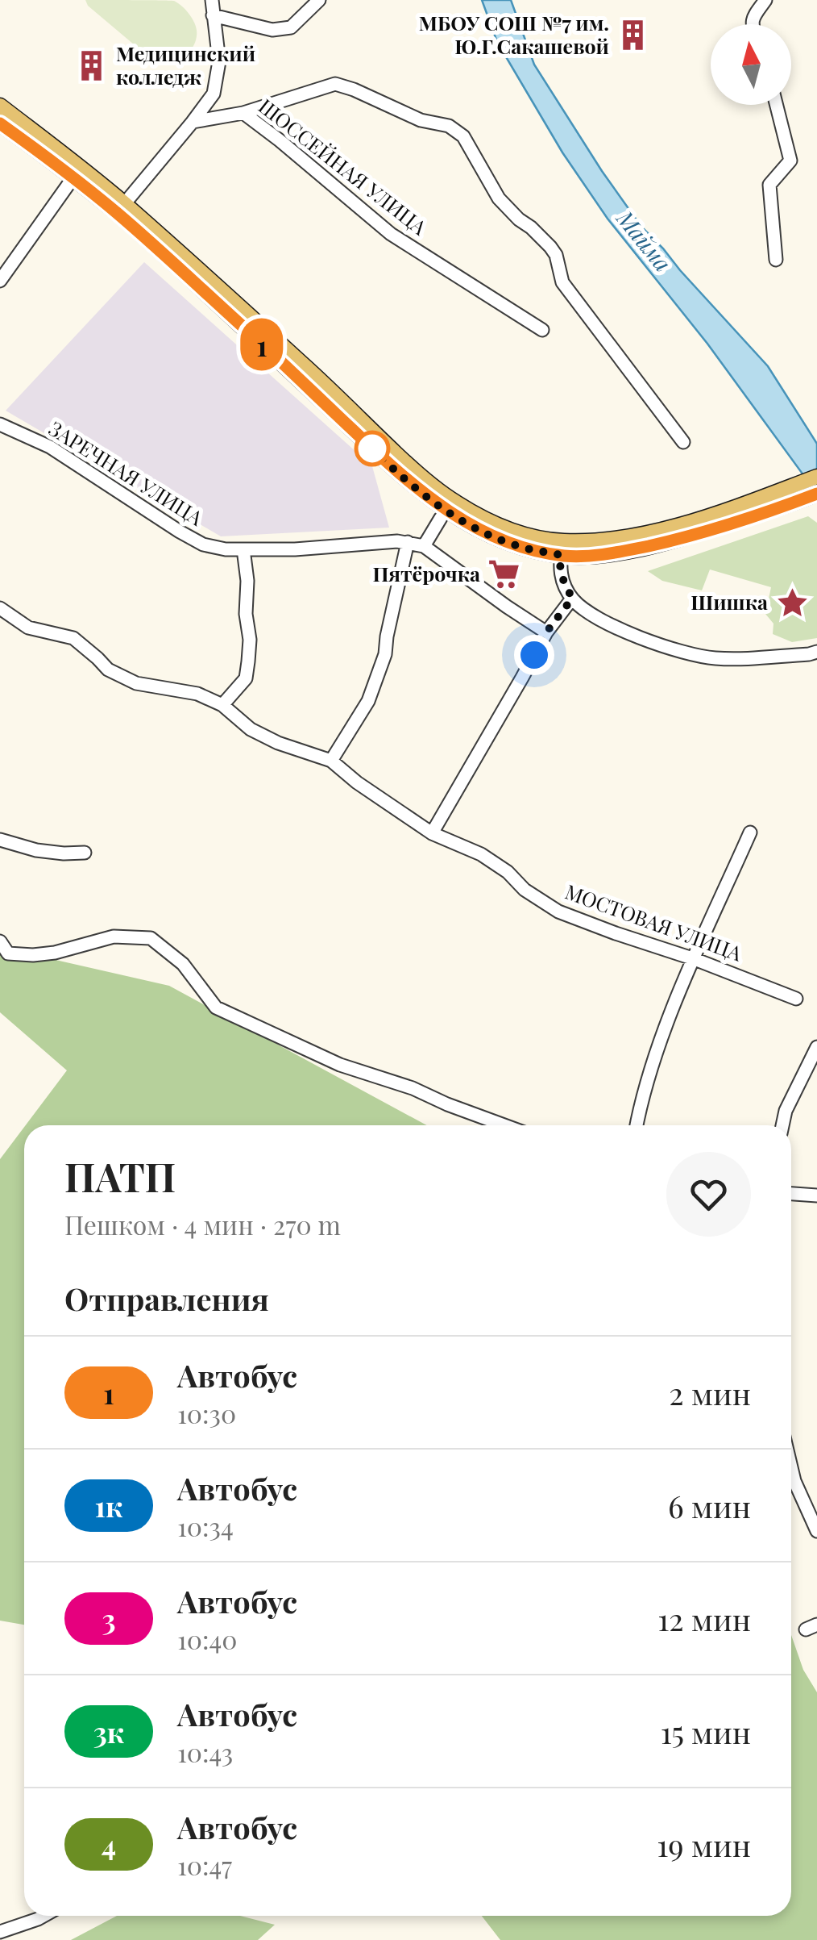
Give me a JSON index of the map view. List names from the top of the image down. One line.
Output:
{"streets":{"street":["ШОССЕЙНАЯ УЛИЦА","ЗАРЕЧНАЯ УЛИЦА","МОСТОВАЯ УЛИЦА"]},"water":["Майма"],"places":{"building":["МБОУ СОШ №7 им. Ю.Г.Сакашевой","Медицинский колледж"],"supermarket":["Пятёрочка"],"place":["Шишка"]},"lines":["bus line 1"],"north":"top","page":{"on_map":"1","heading":[["ПАТП","Пешком · 4 мин · 270 m"],"Отправления"],"list":[{"mark":"1","name":"Автобус","note":"10:30","value":"2 мин"},{"mark":"1к","name":"Автобус","note":"10:34","value":"6 мин"},{"mark":"3","name":"Автобус","note":"10:40","value":"12 мин"},{"mark":"3к","name":"Автобус","note":"10:43","value":"15 мин"},{"mark":"4","name":"Автобус","note":"10:47","value":"19 мин"}]}}
